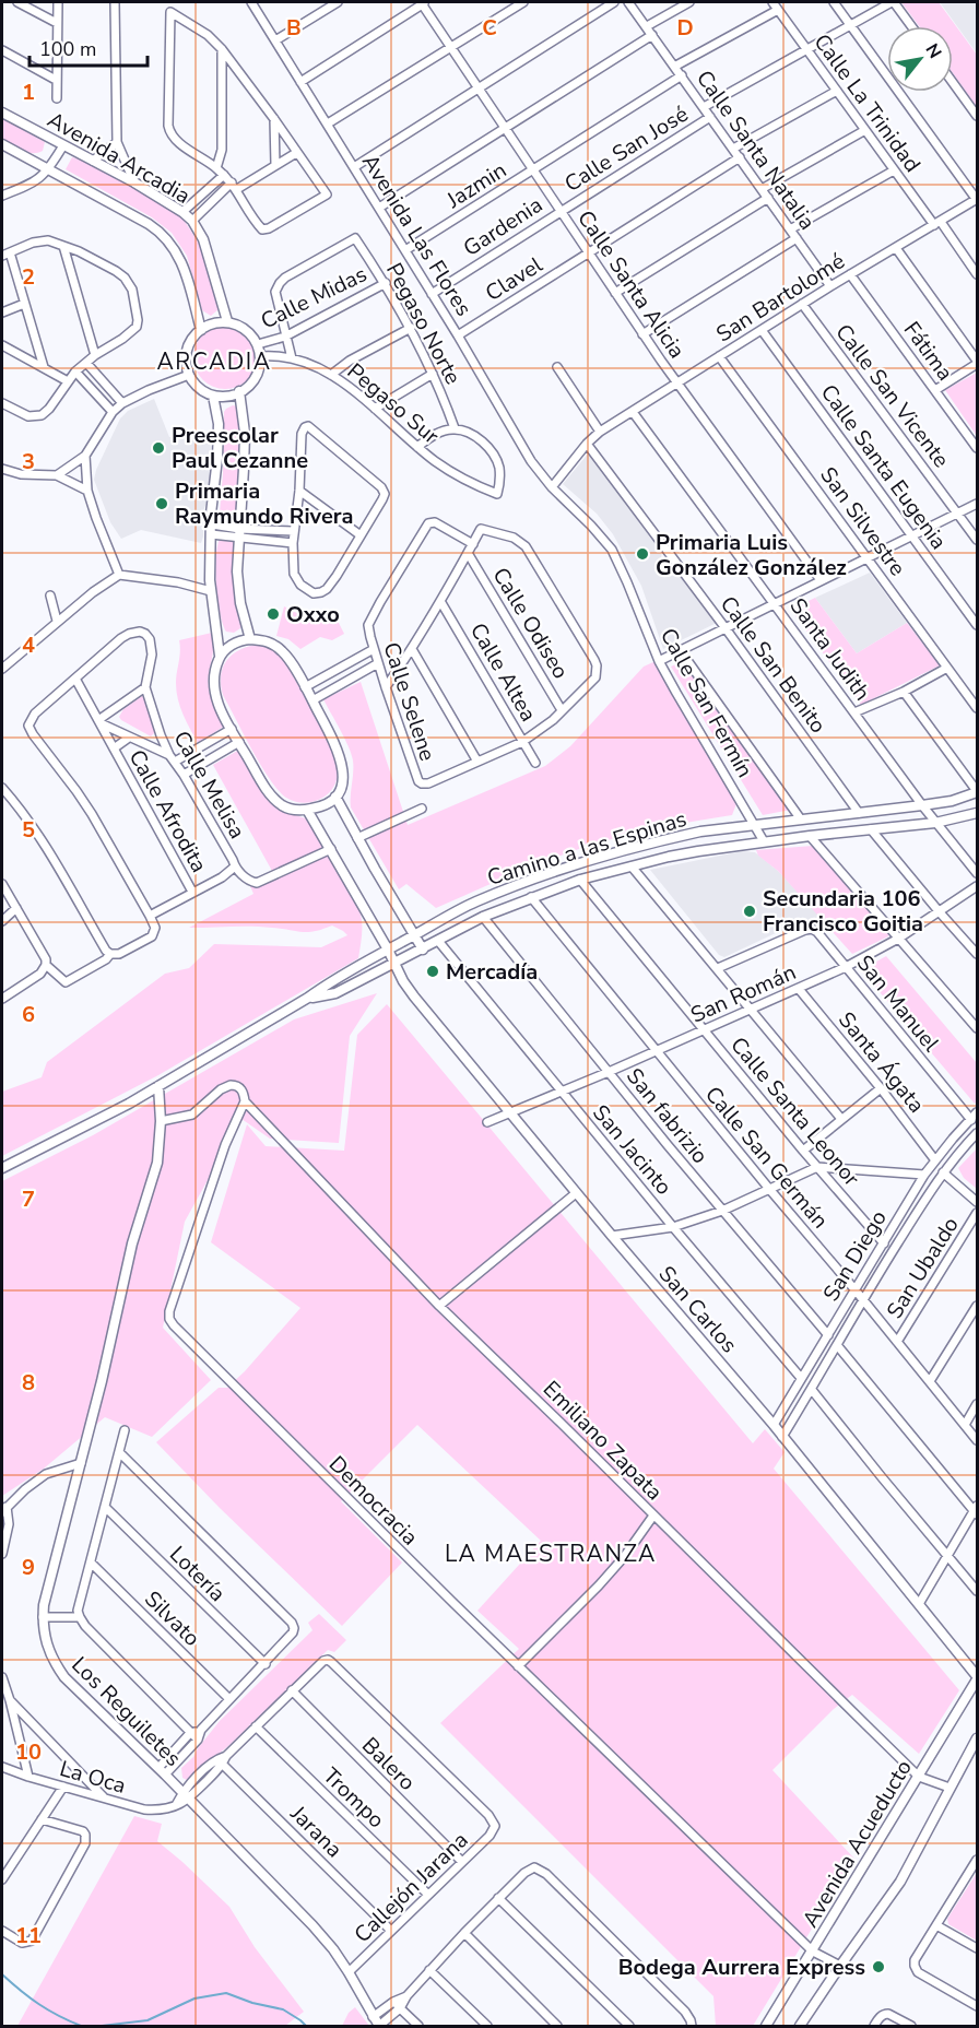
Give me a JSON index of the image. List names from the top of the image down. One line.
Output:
{"streets":{"street":["Calle La Trinidad","Calle San José","Calle Santa Natalia","Avenida Arcadia","Jazmin","Gardenia","Avenida Las Flores","Clavel","Calle Santa Alicia","Calle Midas","San Bartolomé","Pegaso Norte","Fátima","Calle San Vicente","Pegaso Sur","Calle Santa Eugenia","San Silvestre","Calle Odiseo","Santa Judith","Calle San Benito","Calle Altea","Calle Selene","Calle San Fermín","Calle Melisa","Calle Afrodita","Camino a las Espinas","San Román","San Manuel","Santa Ágata","Calle Santa Leonor","San fabrizio","San Jacinto","Calle San Germán","San Diego","San Ubaldo","San Carlos","Emiliano Zapata","Democracia","Lotería","Silvato","Los Reguiletes","Balero","La Oca","Trompo","Jarana","Avenida Acueducto","Callejón Jarana"]},"crossings":[["Calle La Trinidad","Calle San José"],["Calle La Trinidad","San Bartolomé"],["Calle San José","Calle Santa Natalia"],["Calle San José","Gardenia"],["Calle San José","Calle Santa Alicia"],["Calle Santa Natalia","Jazmin"],["Calle Santa Natalia","Clavel"],["Calle Santa Natalia","San Bartolomé"],["Avenida Arcadia","Calle Midas"],["Avenida Arcadia","Pegaso Sur"],["Jazmin","Avenida Las Flores"],["Jazmin","Calle Santa Alicia"],["Gardenia","Avenida Las Flores"],["Gardenia","Calle Santa Alicia"],["Avenida Las Flores","Clavel"],["Avenida Las Flores","San Bartolomé"],["Avenida Las Flores","Calle San Fermín"],["Clavel","Calle Santa Alicia"],["Calle Santa Alicia","San Bartolomé"],["Calle Midas","Pegaso Norte"],["Calle Midas","Pegaso Sur"],["San Bartolomé","Fátima"],["San Bartolomé","Calle San Vicente"],["San Bartolomé","Calle Santa Eugenia"],["San Bartolomé","San Silvestre"],["San Bartolomé","Santa Judith"],["San Bartolomé","Calle San Benito"],["San Bartolomé","Calle San Fermín"],["Pegaso Norte","Pegaso Sur"],["Calle Odiseo","Calle Selene"],["Santa Judith","Camino a las Espinas"],["Calle San Benito","Camino a las Espinas"],["Calle Altea","Calle Selene"],["Calle San Fermín","Camino a las Espinas"],["Calle Melisa","Calle Afrodita"],["Camino a las Espinas","Calle Santa Leonor"],["Camino a las Espinas","San fabrizio"],["Camino a las Espinas","San Jacinto"],["Camino a las Espinas","Calle San Germán"],["Camino a las Espinas","San Carlos"],["Camino a las Espinas","Los Reguiletes"],["San Román","San Manuel"],["San Román","Santa Ágata"],["San Román","Calle Santa Leonor"],["San Román","San fabrizio"],["San Román","San Jacinto"],["San Román","Calle San Germán"],["San Román","San Carlos"],["San Manuel","San Diego"],["Santa Ágata","San Diego"],["Calle Santa Leonor","San Diego"],["San fabrizio","San Diego"],["San Jacinto","San Diego"],["Calle San Germán","San Diego"],["Calle San Germán","San Ubaldo"],["San Diego","San Carlos"],["San Carlos","Avenida Acueducto"],["Emiliano Zapata","Democracia"],["Emiliano Zapata","Los Reguiletes"],["Emiliano Zapata","Avenida Acueducto"],["Democracia","Avenida Acueducto"],["Los Reguiletes","La Oca"],["Los Reguiletes","Callejón Jarana"],["Balero","Callejón Jarana"],["Trompo","Callejón Jarana"],["Jarana","Callejón Jarana"]],"districts":["ARCADIA","LA MAESTRANZA"],"places":["Preescolar Paul Cezanne","Primaria Raymundo Rivera","Primaria Luis González González","Oxxo","Secundaria 106 Francisco Goitia","Mercadía","Bodega Aurrera Express"],"scale_bar":"100 m","north":"top right","grid":{"columns":["B","C","D"],"rows":["1","2","3","4","5","6","7","8","9","10","11"]}}
